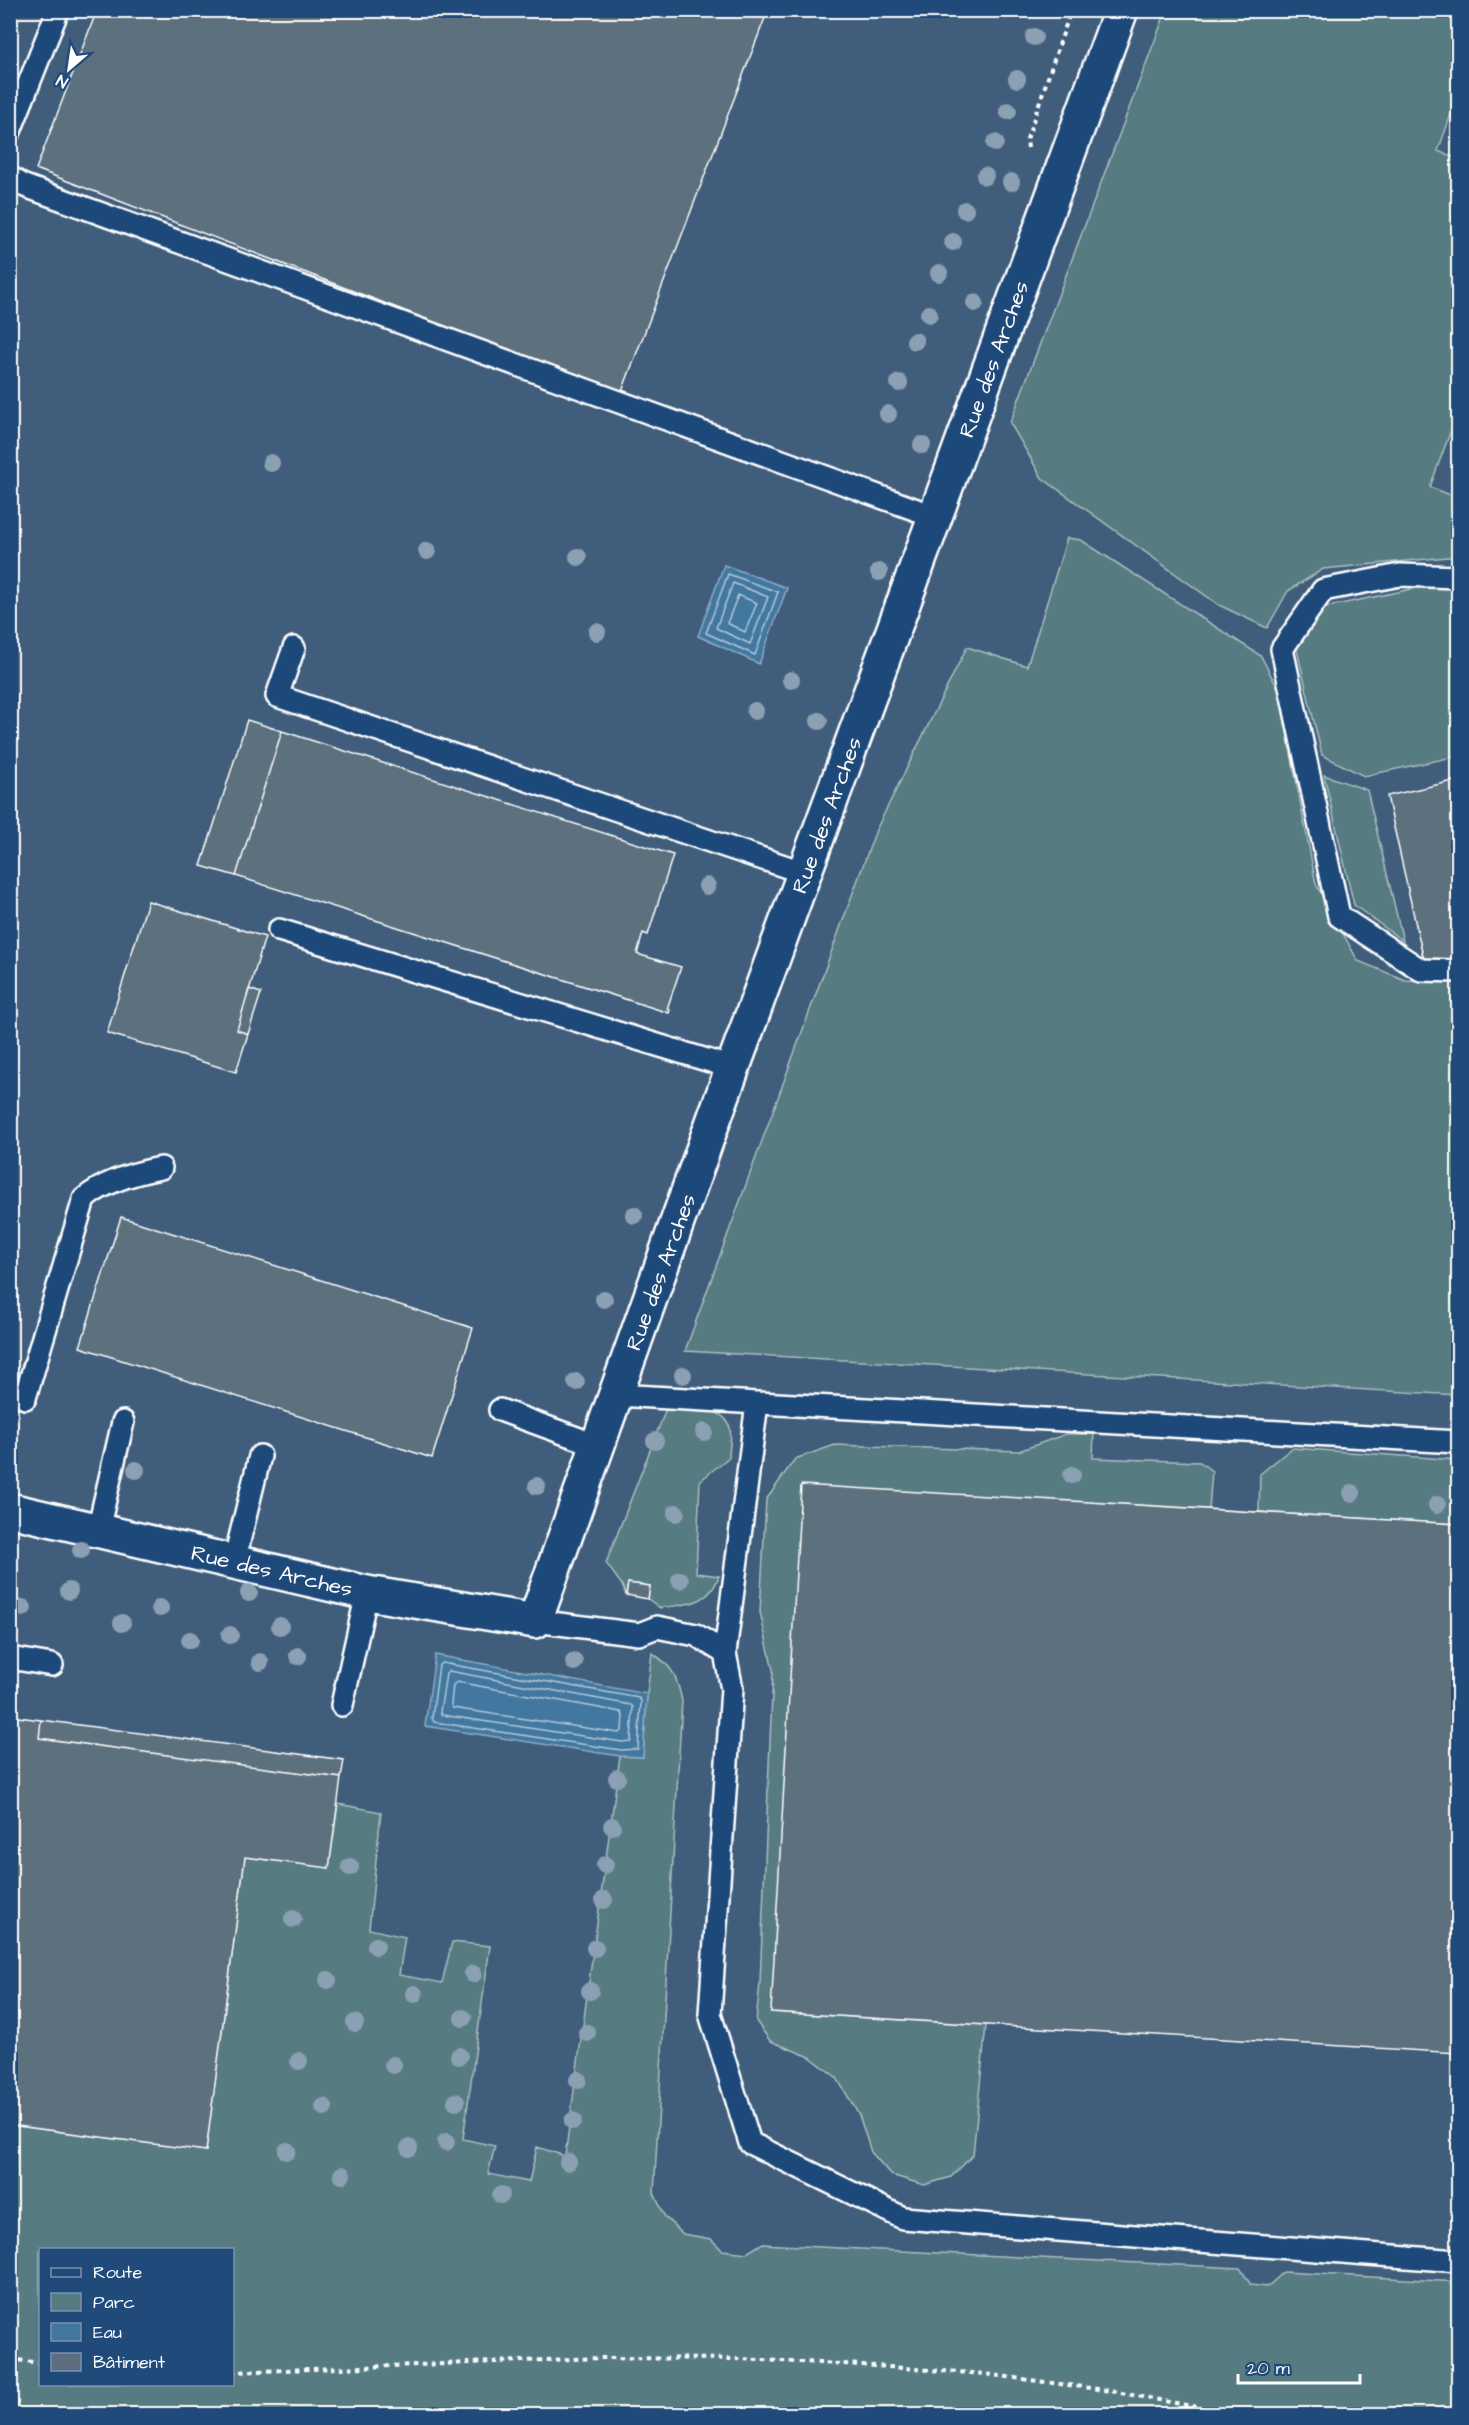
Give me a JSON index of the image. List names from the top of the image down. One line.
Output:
{"streets":{"street":["Rue des Arches"]},"legend":["Route","Parc","Eau","Bâtiment"],"scale_bar":"20 m","north":"bottom left"}
